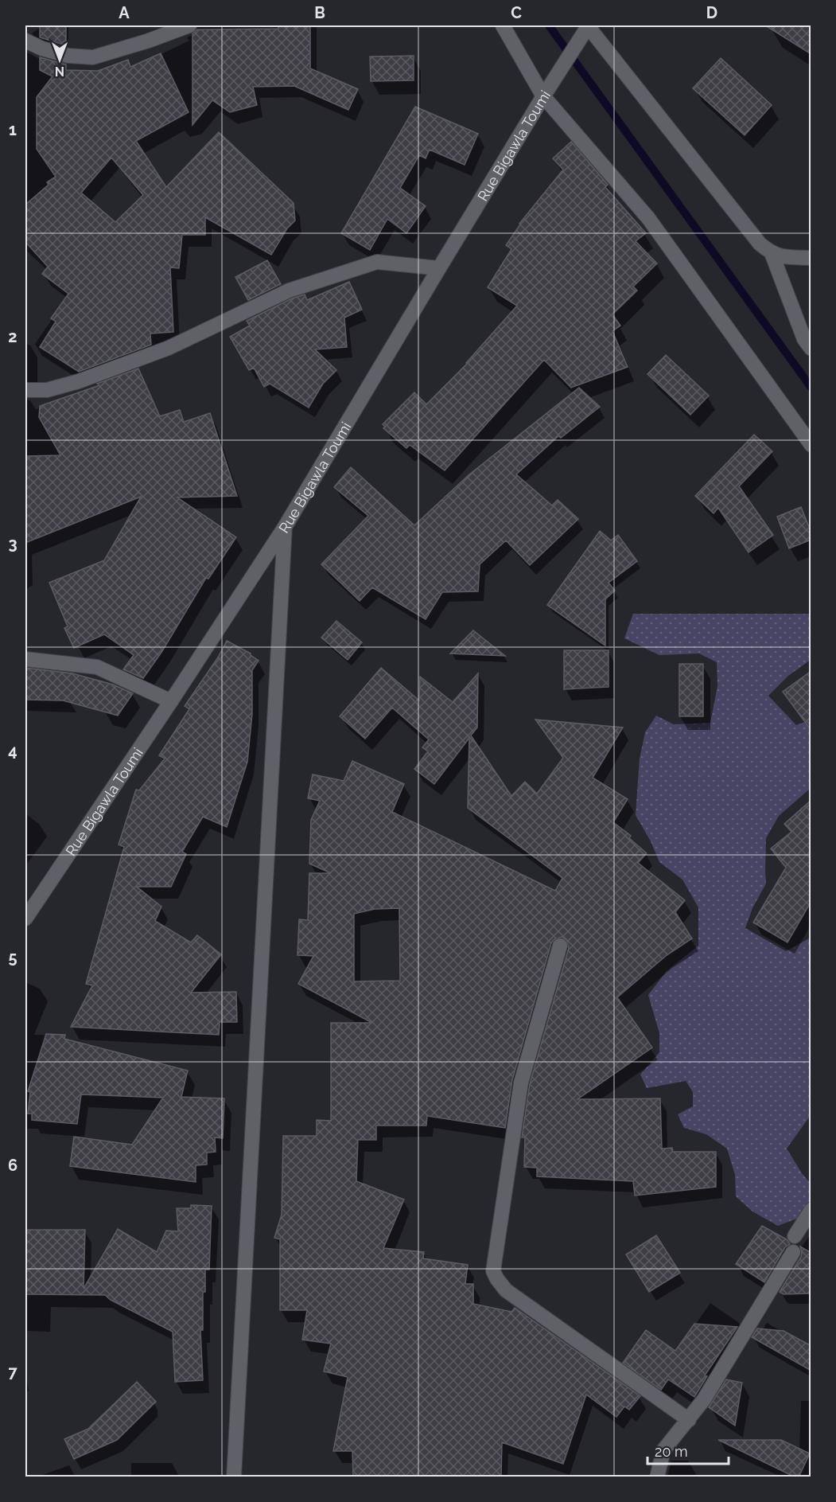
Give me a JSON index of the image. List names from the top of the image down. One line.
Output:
{"streets":{"street":["Rue Bigawla Toumi"]},"scale_bar":"20 m","north":"bottom","grid":{"columns":["A","B","C","D"],"rows":["1","2","3","4","5","6","7"]}}
